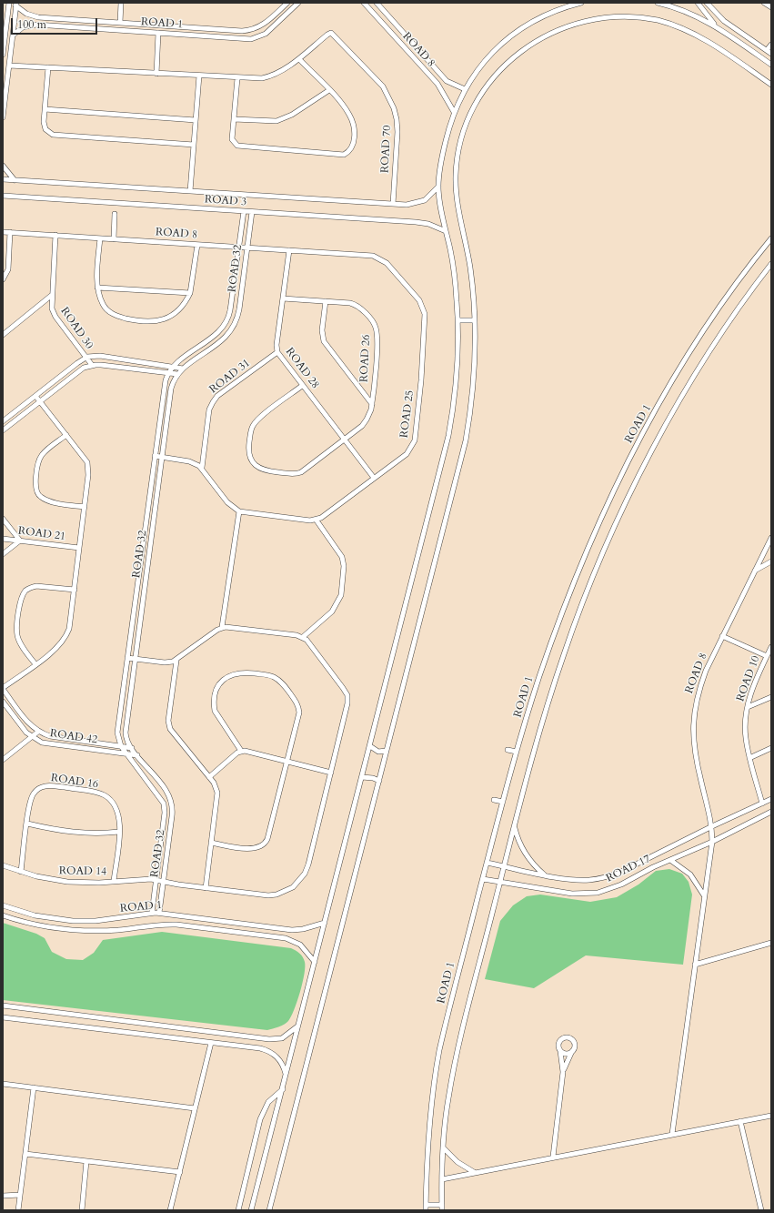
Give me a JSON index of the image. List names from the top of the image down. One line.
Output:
{"streets":{"street":["ROAD 1","ROAD 8","ROAD 70","ROAD 3","ROAD 32","ROAD 30","ROAD 26","ROAD 28","ROAD 31","ROAD 25","ROAD 21","ROAD 10","ROAD 42","ROAD 16","ROAD 17","ROAD 14"]},"crossings":[["ROAD 1","ROAD 32"],["ROAD 1","ROAD 17"],["ROAD 8","ROAD 32"],["ROAD 8","ROAD 30"],["ROAD 8","ROAD 25"],["ROAD 8","ROAD 17"],["ROAD 70","ROAD 3"],["ROAD 3","ROAD 32"],["ROAD 32","ROAD 25"],["ROAD 32","ROAD 42"],["ROAD 32","ROAD 14"],["ROAD 26","ROAD 28"],["ROAD 28","ROAD 31"],["ROAD 28","ROAD 25"],["ROAD 10","ROAD 17"],["ROAD 16","ROAD 14"]],"scale_bar":"100 m"}
